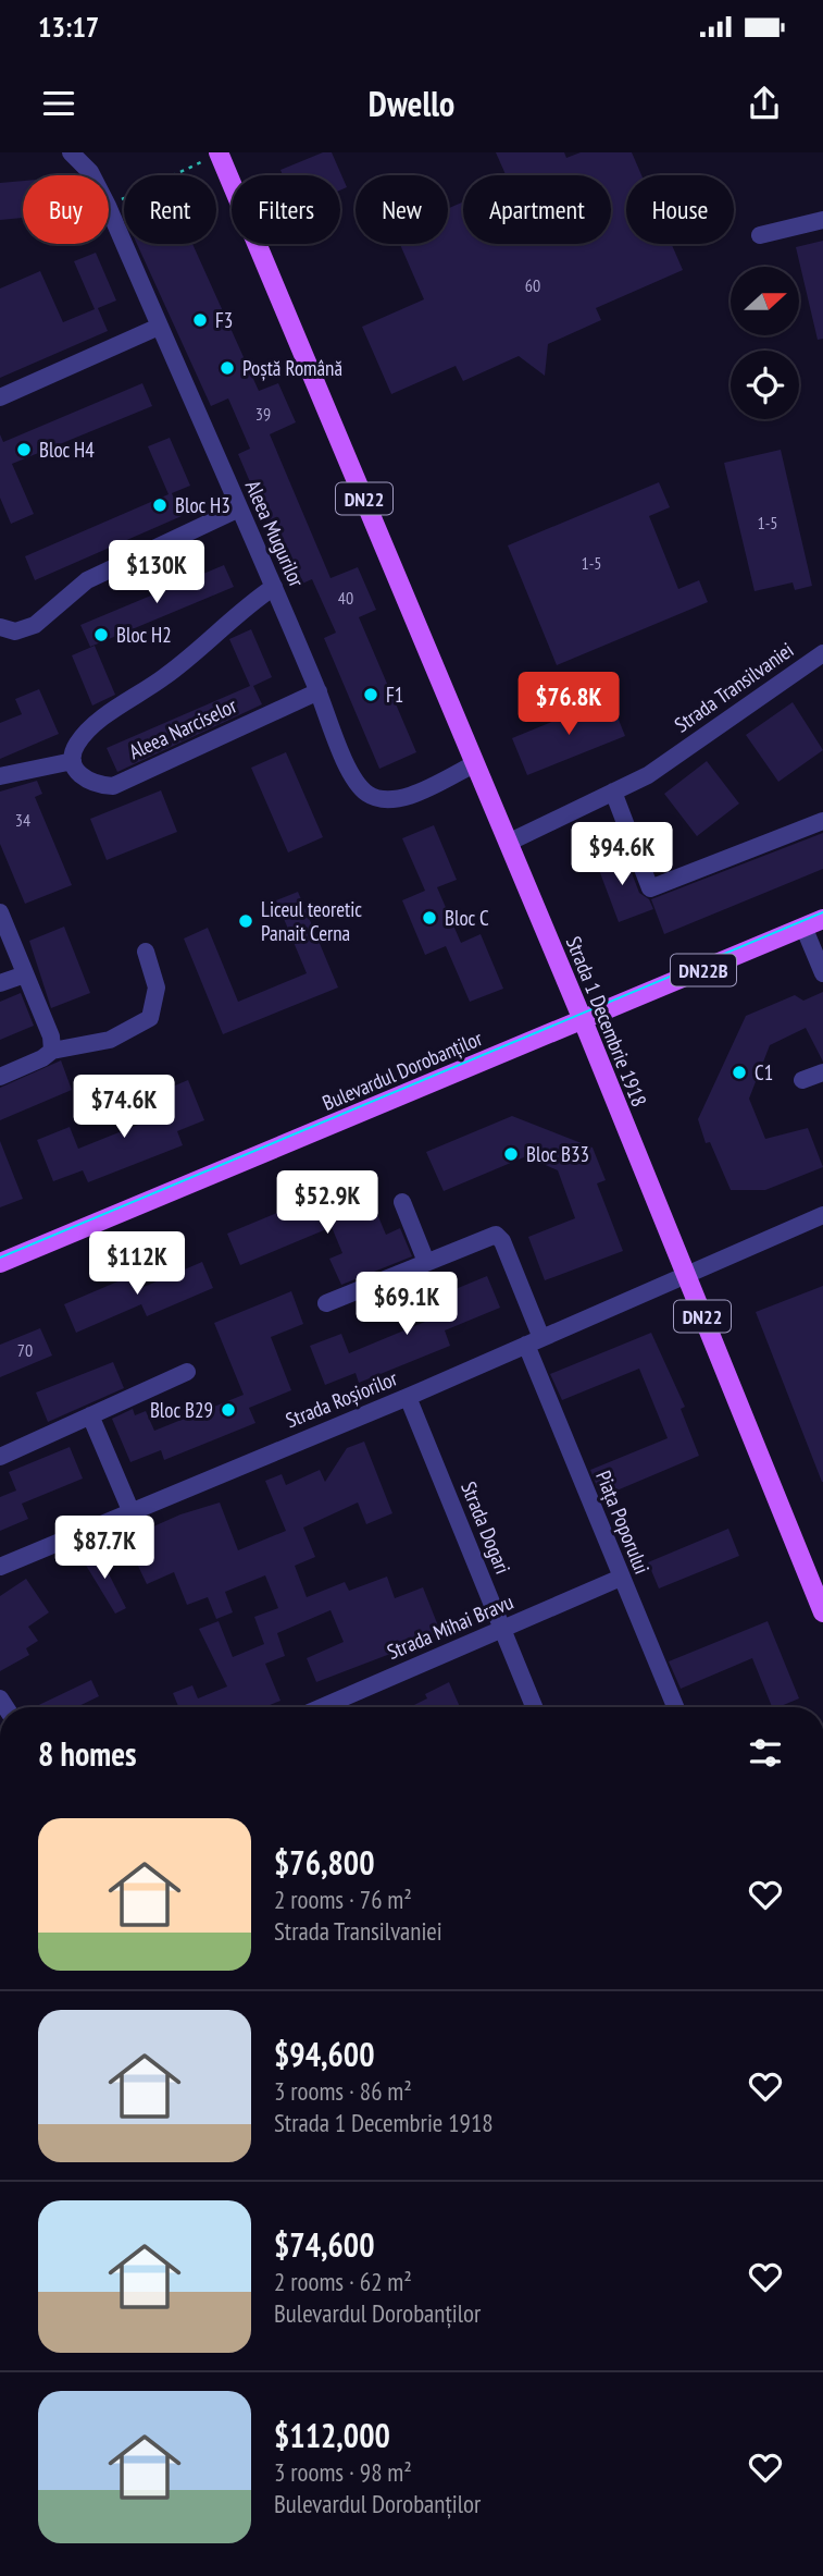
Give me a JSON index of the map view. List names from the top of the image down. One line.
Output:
{"streets":{"main road":["DN22","DN22B","Strada 1 Decembrie 1918","Bulevardul Dorobanților"],"street":["Aleea Mugurilor","Strada Transilvaniei","Aleea Narciselor","Strada Roșiorilor","Piața Poporului","Strada Dogari","Strada Mihai Bravu"]},"crossings":[["Aleea Mugurilor","Aleea Narciselor"],["Aleea Mugurilor","Strada 1 Decembrie 1918"],["Strada Transilvaniei","Strada 1 Decembrie 1918"],["Strada 1 Decembrie 1918","Bulevardul Dorobanților"],["Strada 1 Decembrie 1918","Strada Roșiorilor"],["Strada Roșiorilor","Piața Poporului"],["Strada Roșiorilor","Strada Dogari"],["Piața Poporului","Strada Mihai Bravu"],["Strada Dogari","Strada Mihai Bravu"]],"places":["F3","Poștă Română","Bloc H4","Bloc H3","Bloc H2","F1","Bloc C","Liceul teoretic Panait Cerna","C1","Bloc B33","Bloc B29"],"house_numbers":["60","39","1-5","1-5","40","34","70"],"north":"right","page":{"status":"13:17","header":"Dwello","chip":["Buy","Rent","Filters","New","Apartment","House"],"price":["$130K","$76.8K","$94.6K","$74.6K","$52.9K","$112K","$69.1K","$87.7K"],"heading":"8 homes","list":[{"name":"$76,800","note":"2 rooms · 76 m² · Strada Transilvaniei"},{"name":"$94,600","note":"3 rooms · 86 m² · Strada 1 Decembrie 1918"},{"name":"$74,600","note":"2 rooms · 62 m² · Bulevardul Dorobanților"},{"name":"$112,000","note":"3 rooms · 98 m² · Bulevardul Dorobanților"}]}}
